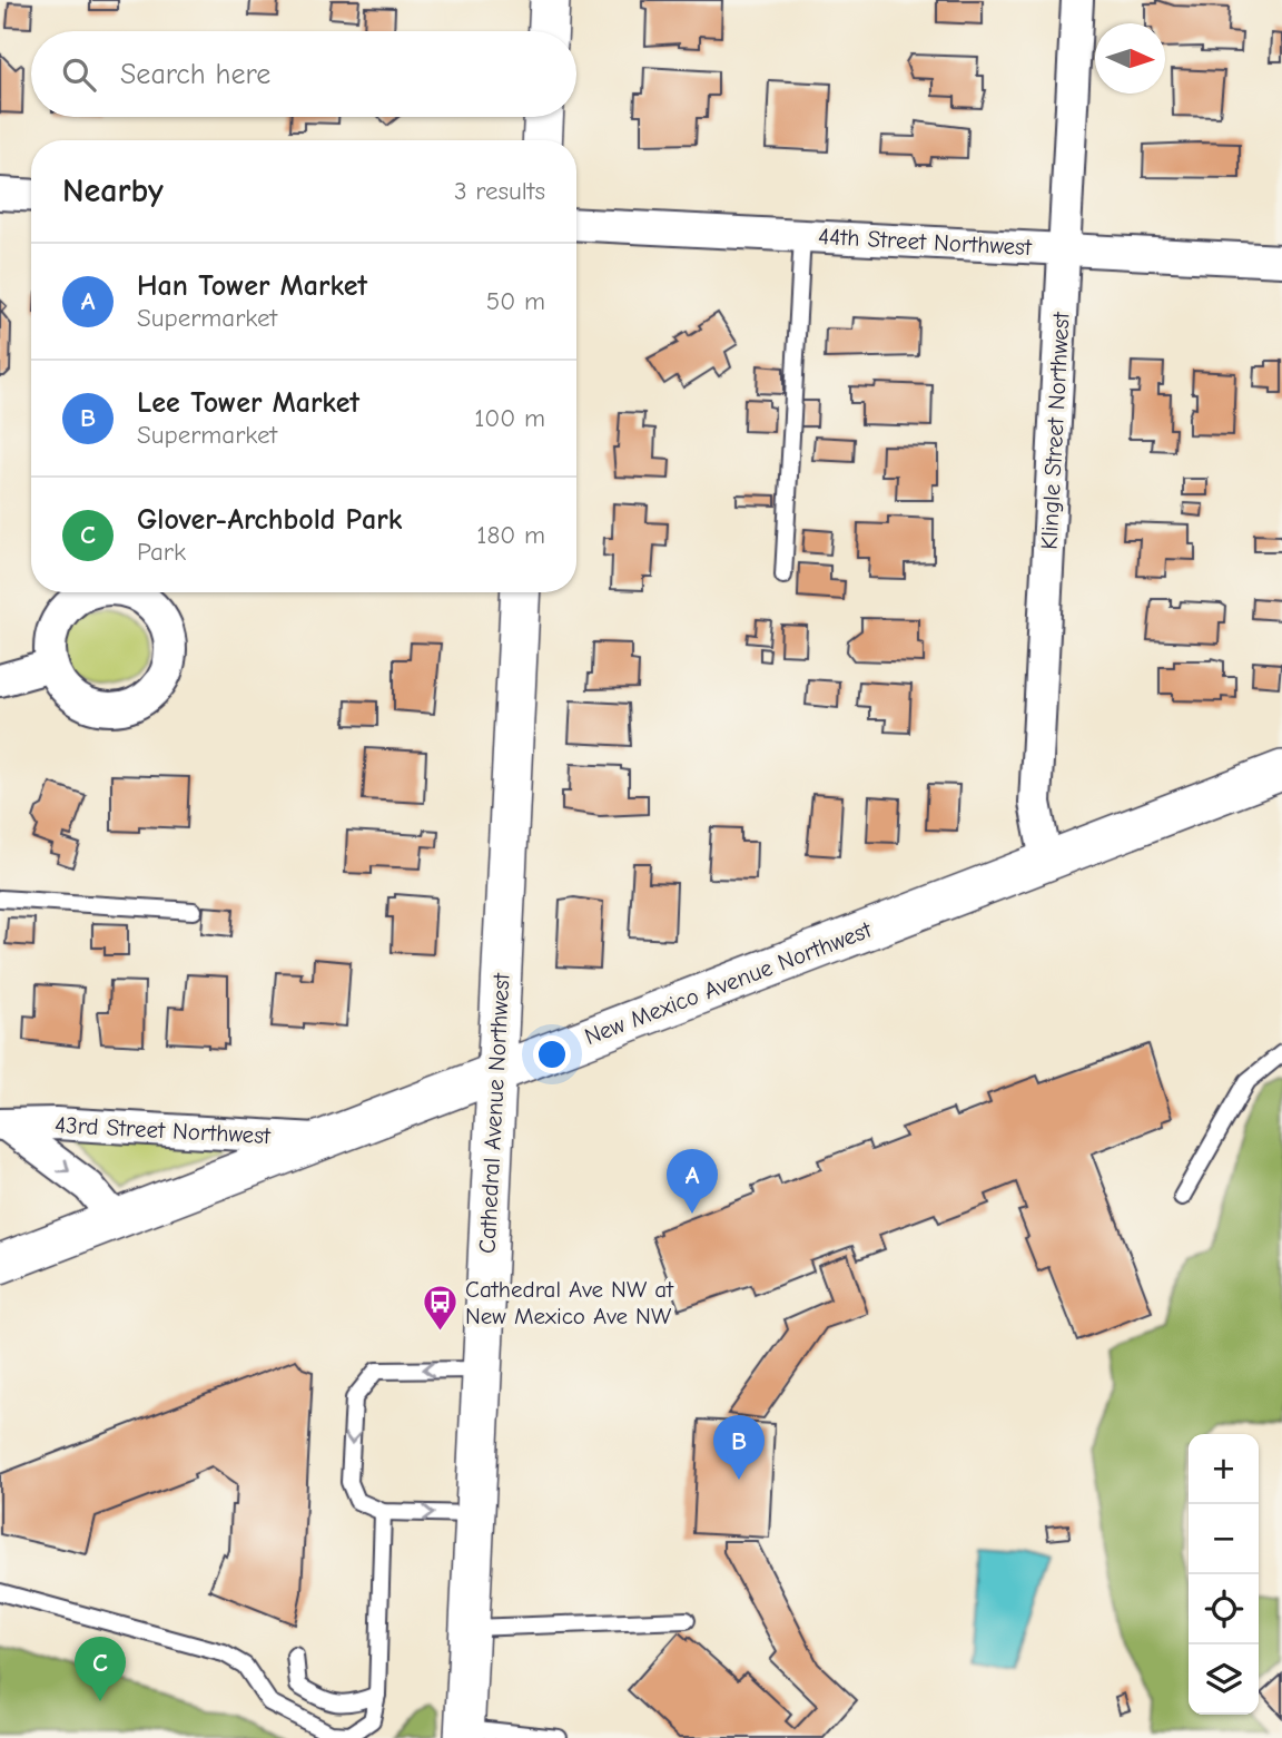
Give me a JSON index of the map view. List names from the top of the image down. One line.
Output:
{"streets":{"street":["44th Street Northwest","Klingle Street Northwest","New Mexico Avenue Northwest","Cathedral Avenue Northwest","43rd Street Northwest"]},"crossings":[["44th Street Northwest","Klingle Street Northwest"],["Klingle Street Northwest","New Mexico Avenue Northwest"],["New Mexico Avenue Northwest","Cathedral Avenue Northwest"],["New Mexico Avenue Northwest","43rd Street Northwest"]],"places":{"bus stop":["Cathedral Ave NW at New Mexico Ave NW"]},"north":"right","page":{"search":"Search here","heading":["Nearby","3 results"],"list":[{"mark":"A","name":"Han Tower Market","note":"Supermarket","value":"50 m"},{"mark":"B","name":"Lee Tower Market","note":"Supermarket","value":"100 m"},{"mark":"C","name":"Glover-Archbold Park","note":"Park","value":"180 m"}],"pins":["A","B","C"],"map_buttons":["+","−"]}}
